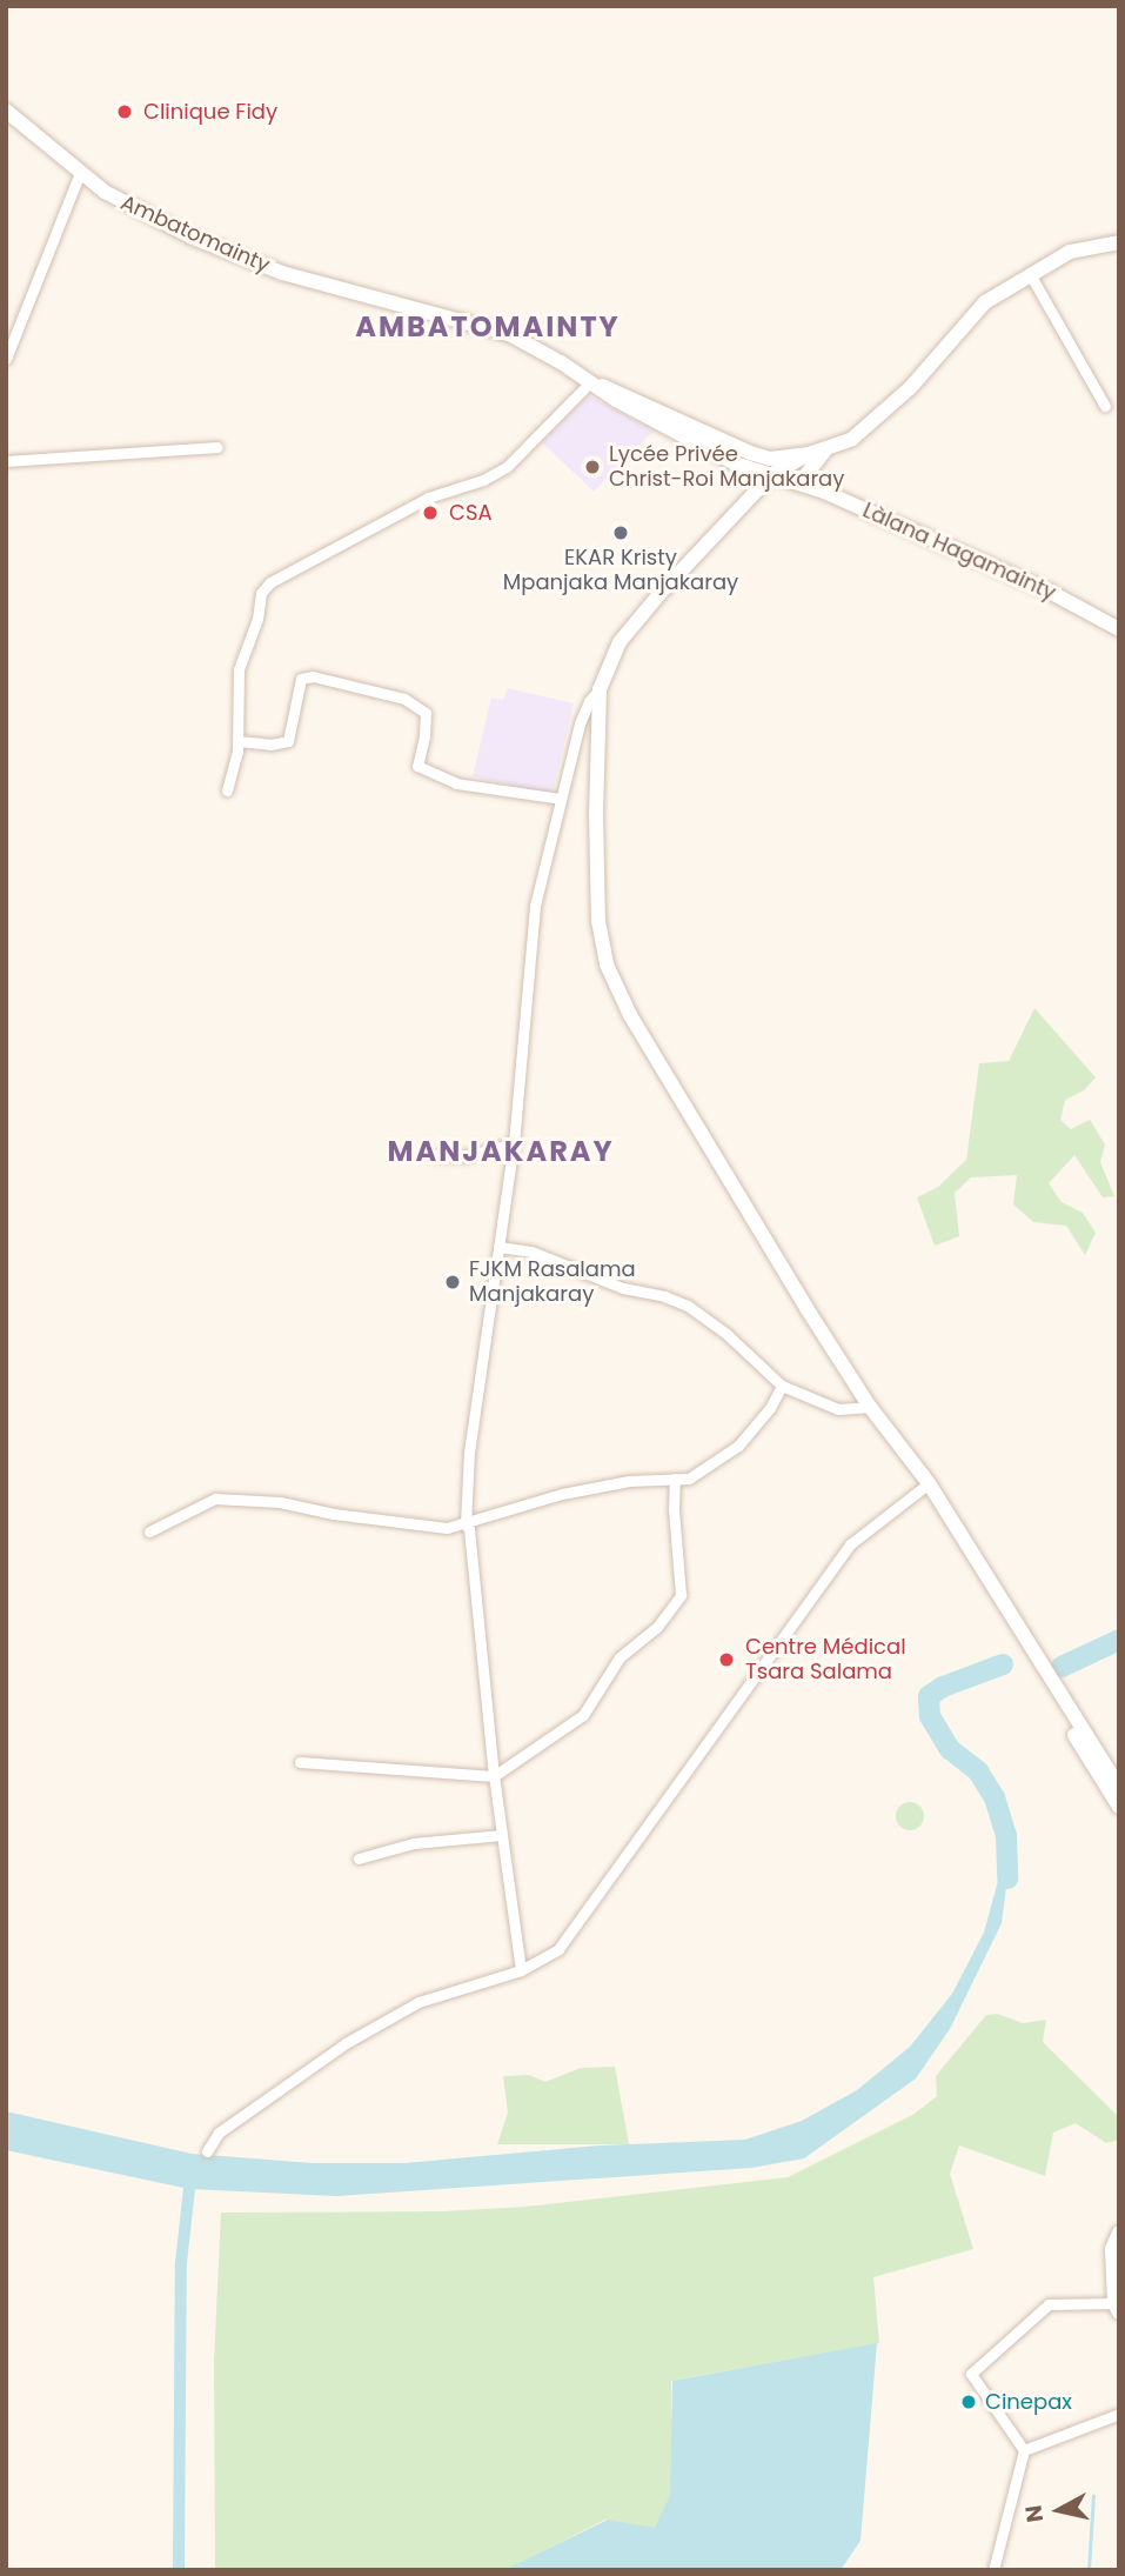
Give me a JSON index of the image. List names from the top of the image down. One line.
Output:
{"streets":{"main road":["Ambatomainty","Làlana Hagamainty"]},"crossings":[["Ambatomainty","Làlana Hagamainty"]],"districts":["AMBATOMAINTY","MANJAKARAY"],"places":["Clinique Fidy","Lycée Privée Christ-Roi Manjakaray","CSA","EKAR Kristy Mpanjaka Manjakaray","FJKM Rasalama Manjakaray","Centre Médical Tsara Salama","Cinepax"],"north":"left"}
